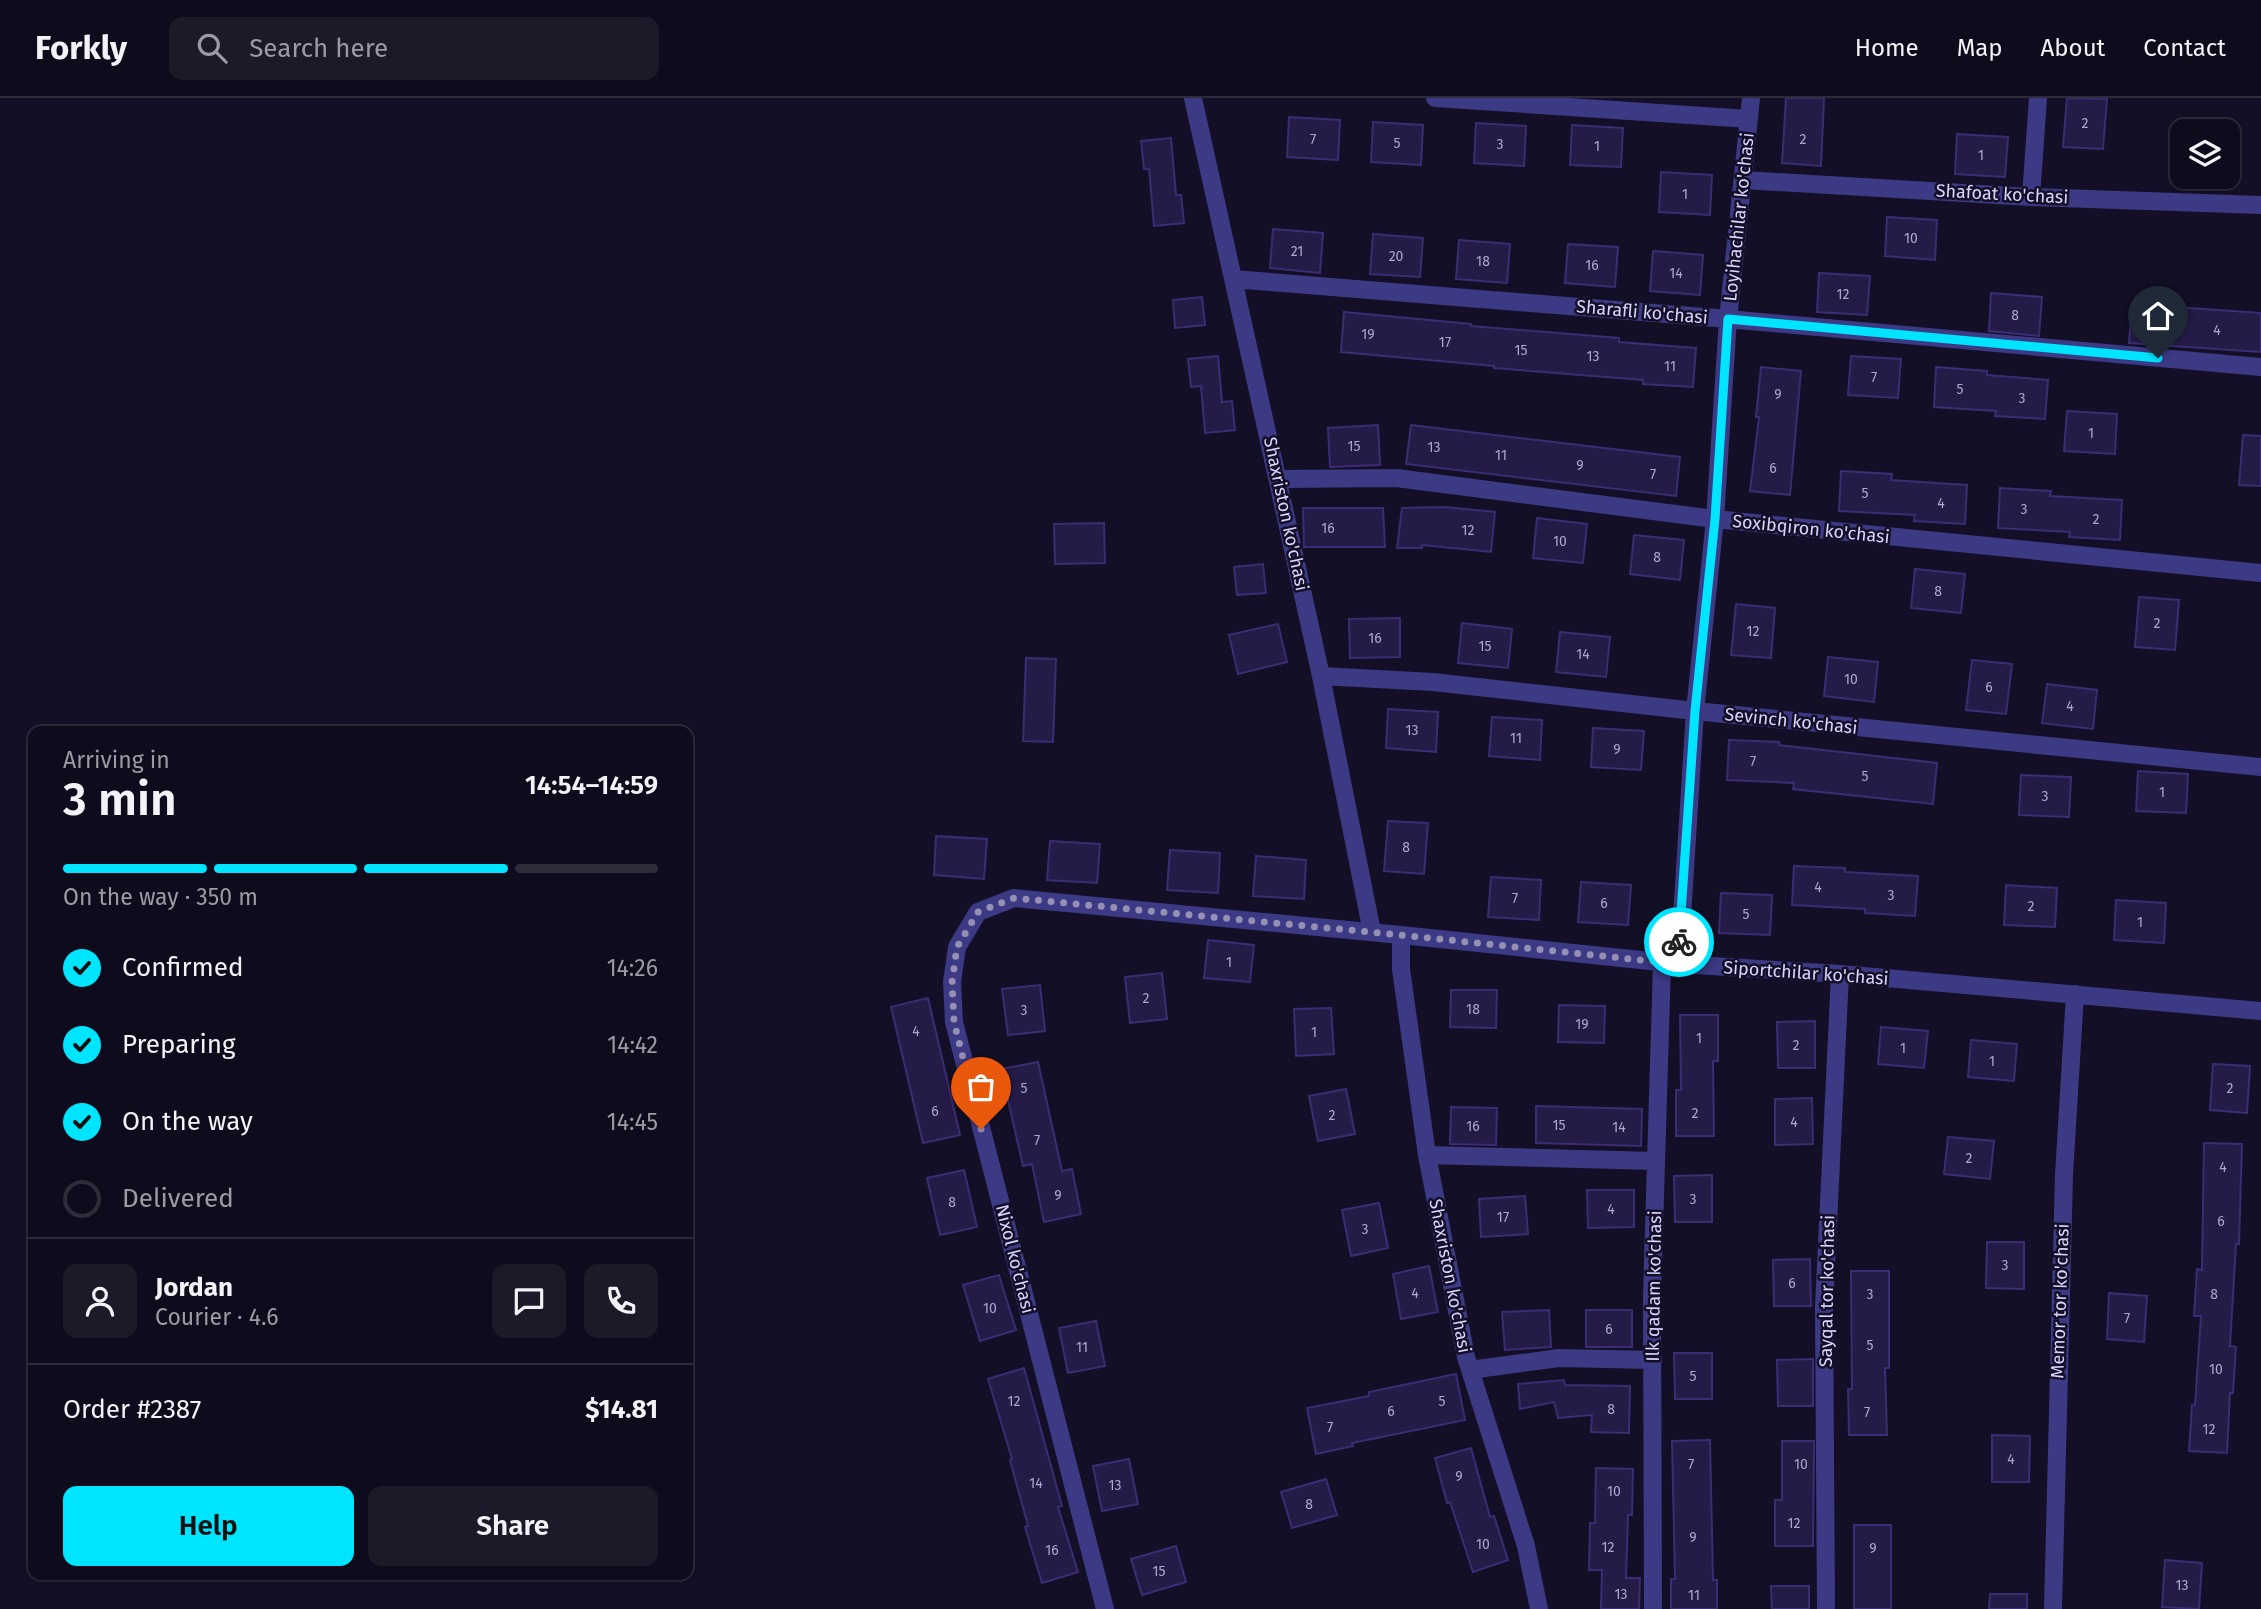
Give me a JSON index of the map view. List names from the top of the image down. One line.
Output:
{"streets":{"street":["Shafoat ko'chasi","Loyihachilar ko'chasi","Sharafli ko'chasi","Shaxriston ko'chasi","Soxibqiron ko'chasi","Sevinch ko'chasi","Siportchilar ko'chasi","Nixol ko'chasi","Ilk qadam ko'chasi","Sayqal tor ko'chasi","Memor tor ko'chasi"]},"crossings":[["Shafoat ko'chasi","Loyihachilar ko'chasi"],["Loyihachilar ko'chasi","Sharafli ko'chasi"],["Loyihachilar ko'chasi","Soxibqiron ko'chasi"],["Loyihachilar ko'chasi","Sevinch ko'chasi"],["Loyihachilar ko'chasi","Siportchilar ko'chasi"],["Loyihachilar ko'chasi","Ilk qadam ko'chasi"],["Sharafli ko'chasi","Shaxriston ko'chasi"],["Shaxriston ko'chasi","Soxibqiron ko'chasi"],["Shaxriston ko'chasi","Sevinch ko'chasi"],["Shaxriston ko'chasi","Siportchilar ko'chasi"],["Siportchilar ko'chasi","Nixol ko'chasi"],["Siportchilar ko'chasi","Ilk qadam ko'chasi"],["Siportchilar ko'chasi","Sayqal tor ko'chasi"],["Siportchilar ko'chasi","Memor tor ko'chasi"]],"house_numbers":["2","7","2","5","3","1","1","1","10","21","20","18","16","14","12","8","4","19","17","15","13","11","7","5","9","3","1","15","13","11","9","6","7","5","4","3","2","16","12","10","8","8","2","12","16","15","14","10","6","4","13","11","9","7","5","1","3","8","4","3","7","6","2","5","1","1","2","18","3","19","4","1","1","2","1","1","5","2","6","2","2","4","15","16","14","7","2","4","9","3","8","4","17","6","3","3","6","4","3","8","10","7","6","5","11","10","5","12","5","8","6","7","7","12","4","7","10","9","14","13","10","8","12","9","10","12","9","16","15","13","13","11"],"page":{"header":"Forkly","search":"Search here","nav":["Home","Map","About","Contact"],"heading":["3 min","Arriving in","14:54–14:59"],"panel":["Jordan","Courier · 4.6","Order #2387","$14.81"],"bar":"On the way · 350 m","list":[["Confirmed","14:26"],["Preparing","14:42"],["On the way","14:45"],"Delivered"],"buttons":["Help","Share"]}}
